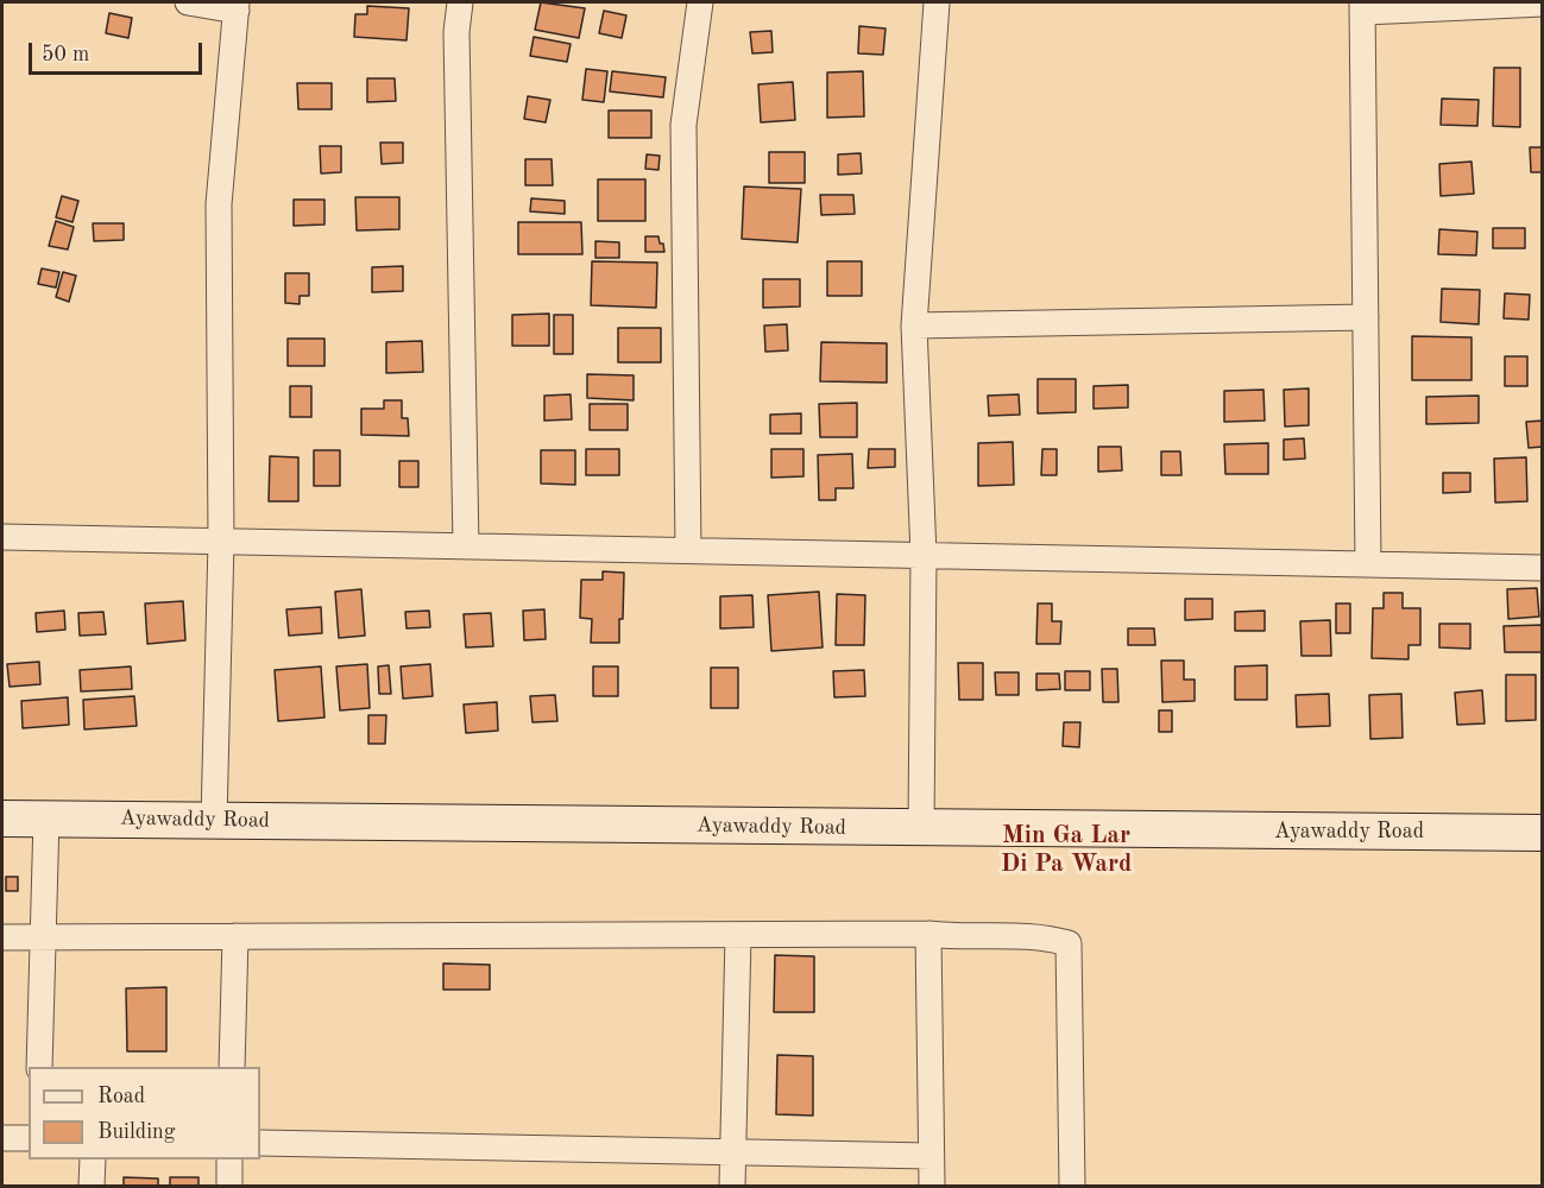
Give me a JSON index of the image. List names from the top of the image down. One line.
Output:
{"streets":{"street":["Ayawaddy Road"]},"districts":["Min Ga Lar Di Pa Ward"],"legend":["Road","Building"],"scale_bar":"50 m"}
